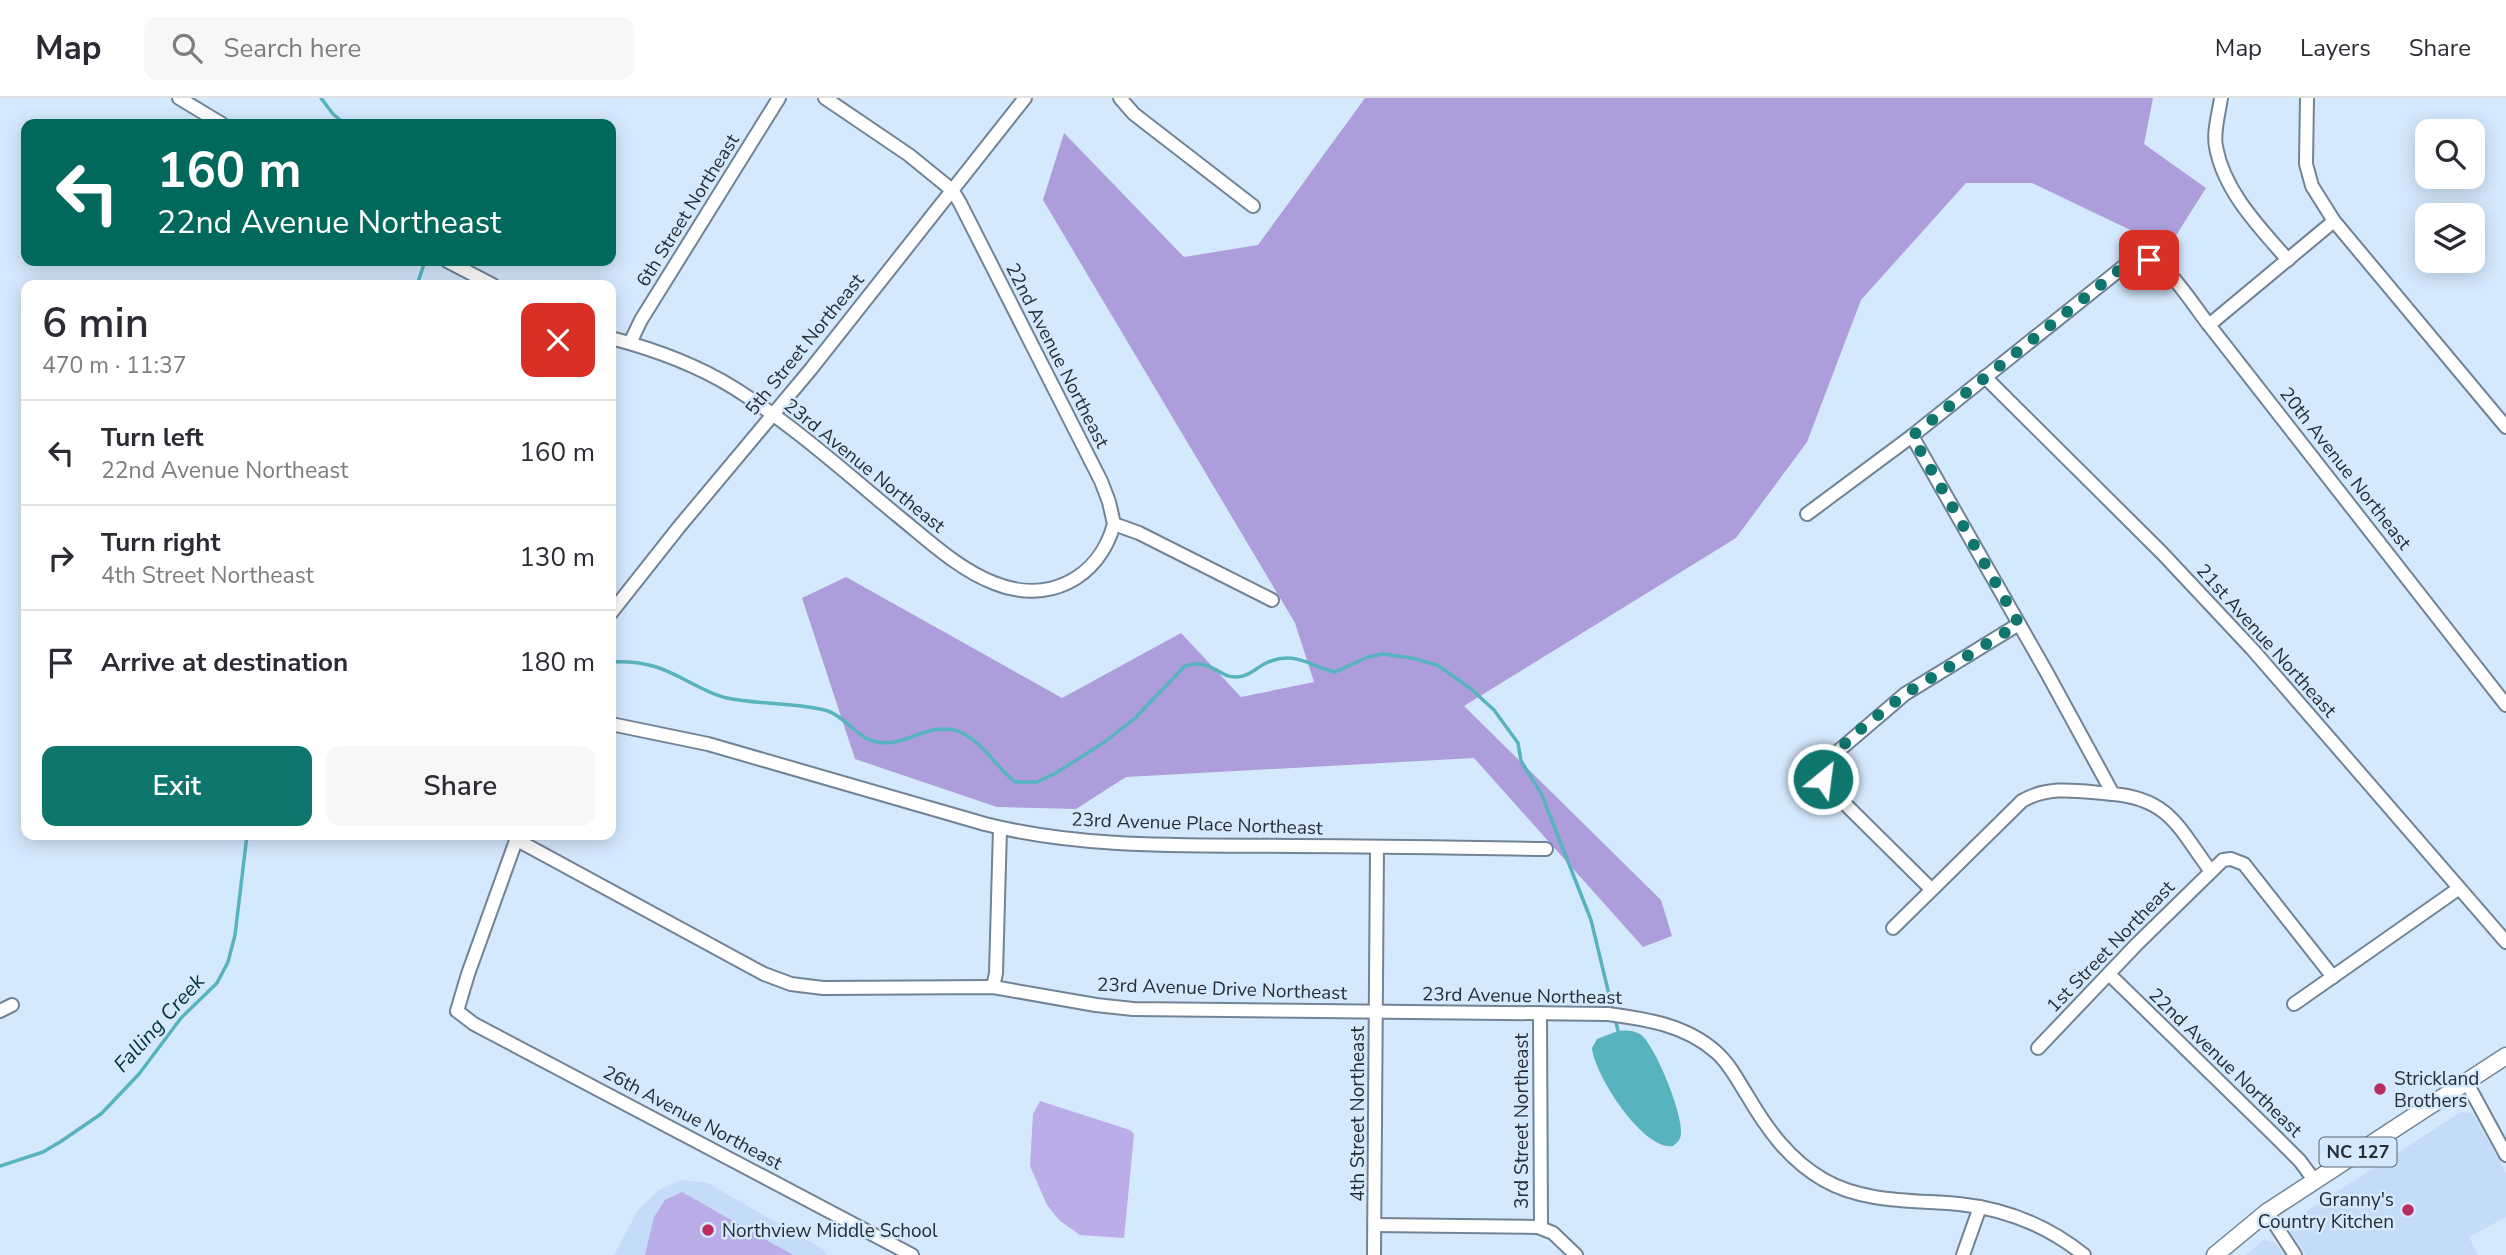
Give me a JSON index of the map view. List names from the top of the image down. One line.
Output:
{"streets":{"main road":["NC 127"],"street":["6th Street Northeast","5th Street Northeast","22nd Avenue Northeast","23rd Avenue Northeast","20th Avenue Northeast","21st Avenue Northeast","23rd Avenue Place Northeast","1st Street Northeast","23rd Avenue Drive Northeast","4th Street Northeast","26th Avenue Northeast","3rd Street Northeast"]},"crossings":[["6th Street Northeast","23rd Avenue Northeast"],["5th Street Northeast","22nd Avenue Northeast"],["5th Street Northeast","23rd Avenue Northeast"],["22nd Avenue Northeast","23rd Avenue Northeast"],["22nd Avenue Northeast","1st Street Northeast"],["22nd Avenue Northeast","NC 127"],["23rd Avenue Northeast","23rd Avenue Drive Northeast"],["23rd Avenue Northeast","4th Street Northeast"],["23rd Avenue Northeast","3rd Street Northeast"],["20th Avenue Northeast","21st Avenue Northeast"],["23rd Avenue Place Northeast","4th Street Northeast"],["23rd Avenue Drive Northeast","4th Street Northeast"]],"water":["Falling Creek"],"places":["Strickland Brothers","Granny's Country Kitchen","Northview Middle School"],"page":{"header":"Map","search":"Search here","nav":["Map","Layers","Share"],"turn":["160 m","22nd Avenue Northeast"],"heading":["6 min","470 m · 11:37"],"list":[{"name":"Turn left","note":"22nd Avenue Northeast","value":"160 m"},{"name":"Turn right","note":"4th Street Northeast","value":"130 m"},{"name":"Arrive at destination","value":"180 m"}],"buttons":["Exit","Share"]}}
